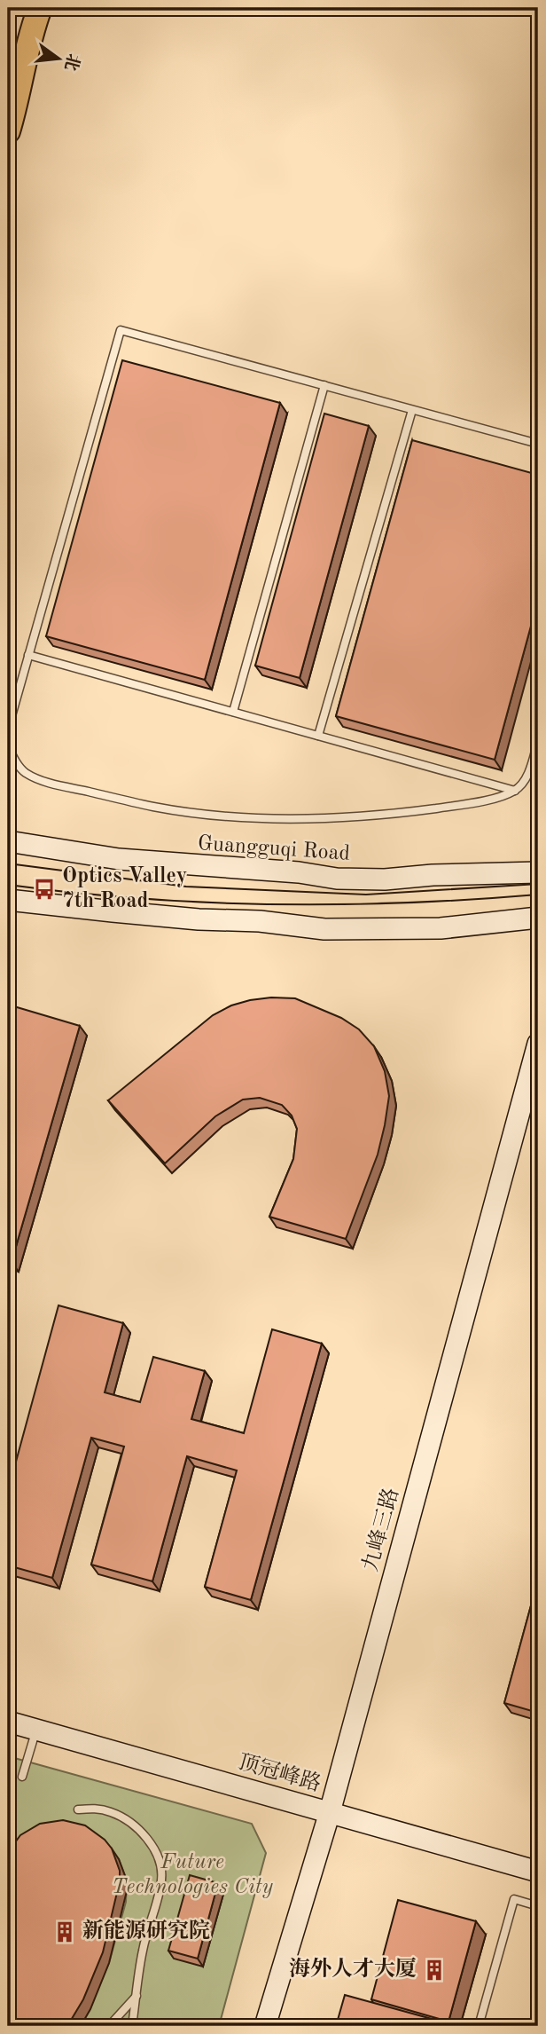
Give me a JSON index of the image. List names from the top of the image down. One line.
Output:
{"streets":{"street":["Guangguqi Road","九峰三路","顶冠峰路"]},"crossings":[["九峰三路","顶冠峰路"]],"parks":["Future Technologies City"],"places":{"bus stop":["Optics Valley 7th Road"],"building":["新能源研究院","海外人才大厦"]},"north":"right"}
